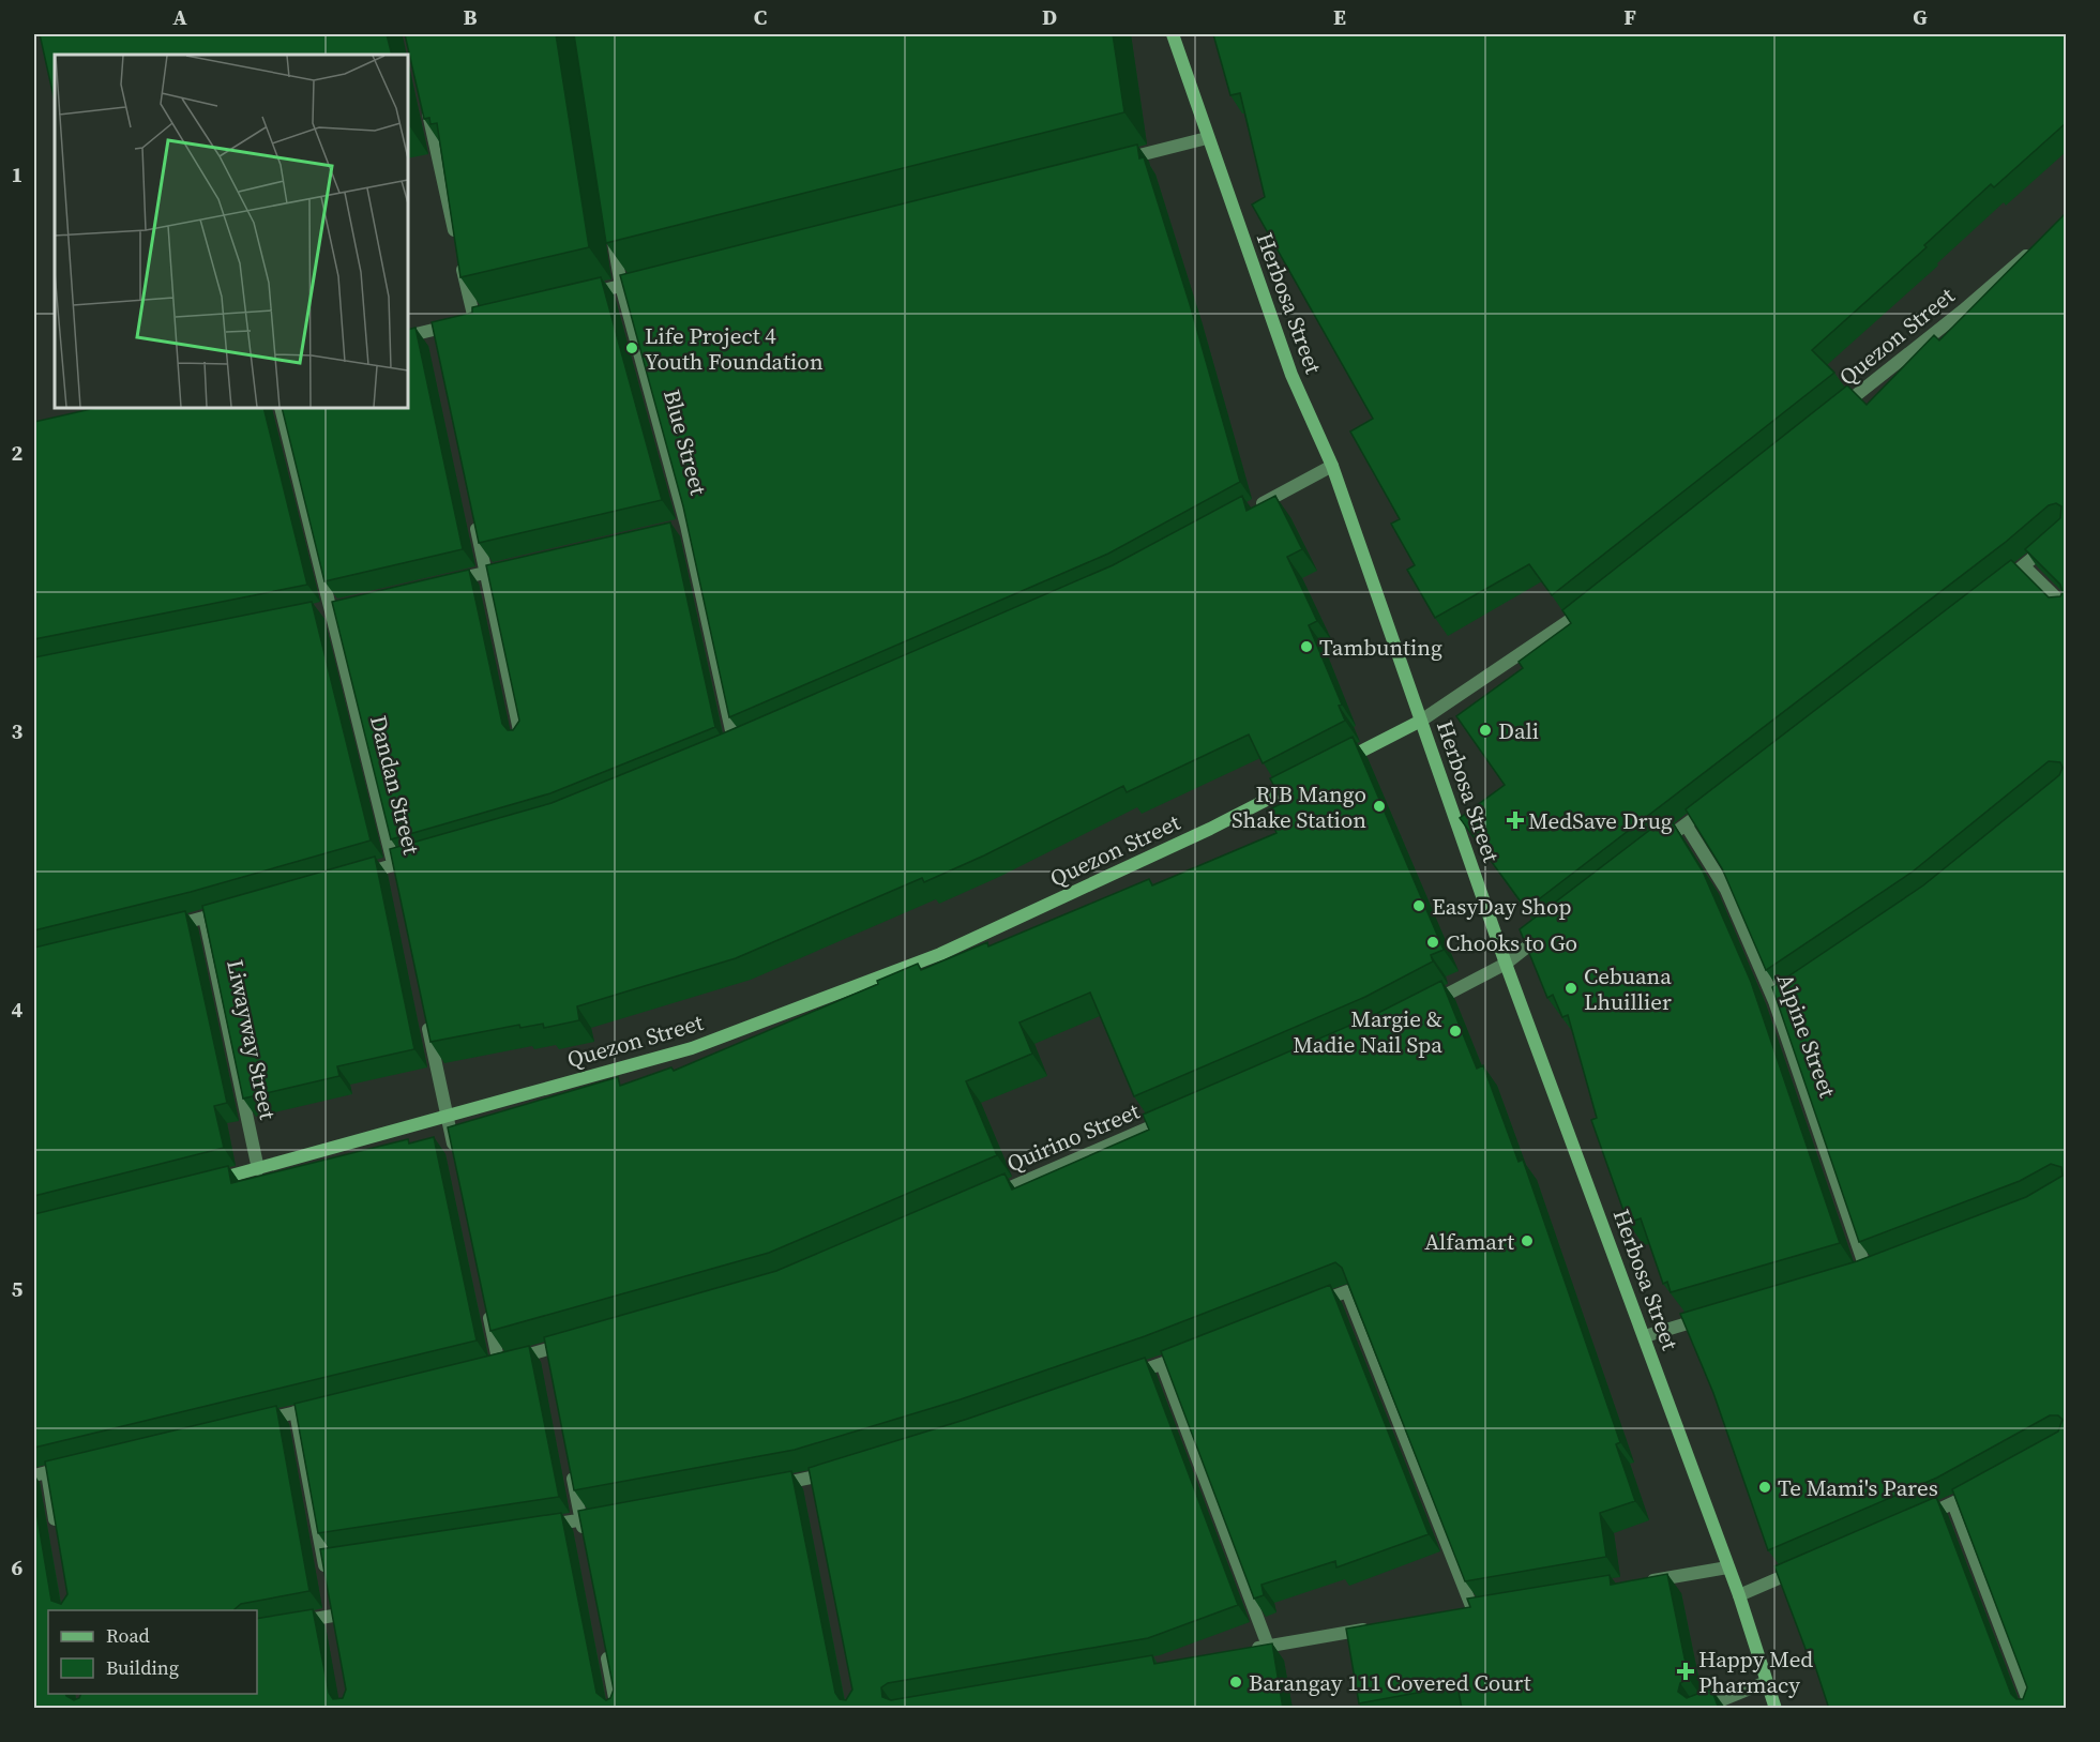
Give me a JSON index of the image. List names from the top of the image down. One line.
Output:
{"streets":{"street":["Herbosa Street","Quezon Street","Blue Street","Dandan Street","Alpine Street","Liwayway Street","Quirino Street"]},"crossings":[["Quezon Street","Liwayway Street"]],"places":{"other":["Life Project 4 Youth Foundation","Tambunting","Dali","RJB Mango Shake Station","EasyDay Shop","Chooks to Go","Cebuana Lhuillier","Margie & Madie Nail Spa","Alfamart","Te Mami's Pares","Barangay 111 Covered Court"],"health":["MedSave Drug","Happy Med Pharmacy"]},"legend":["Road","Building"],"grid":{"columns":["A","B","C","D","E","F","G"],"rows":["1","2","3","4","5","6"]}}
